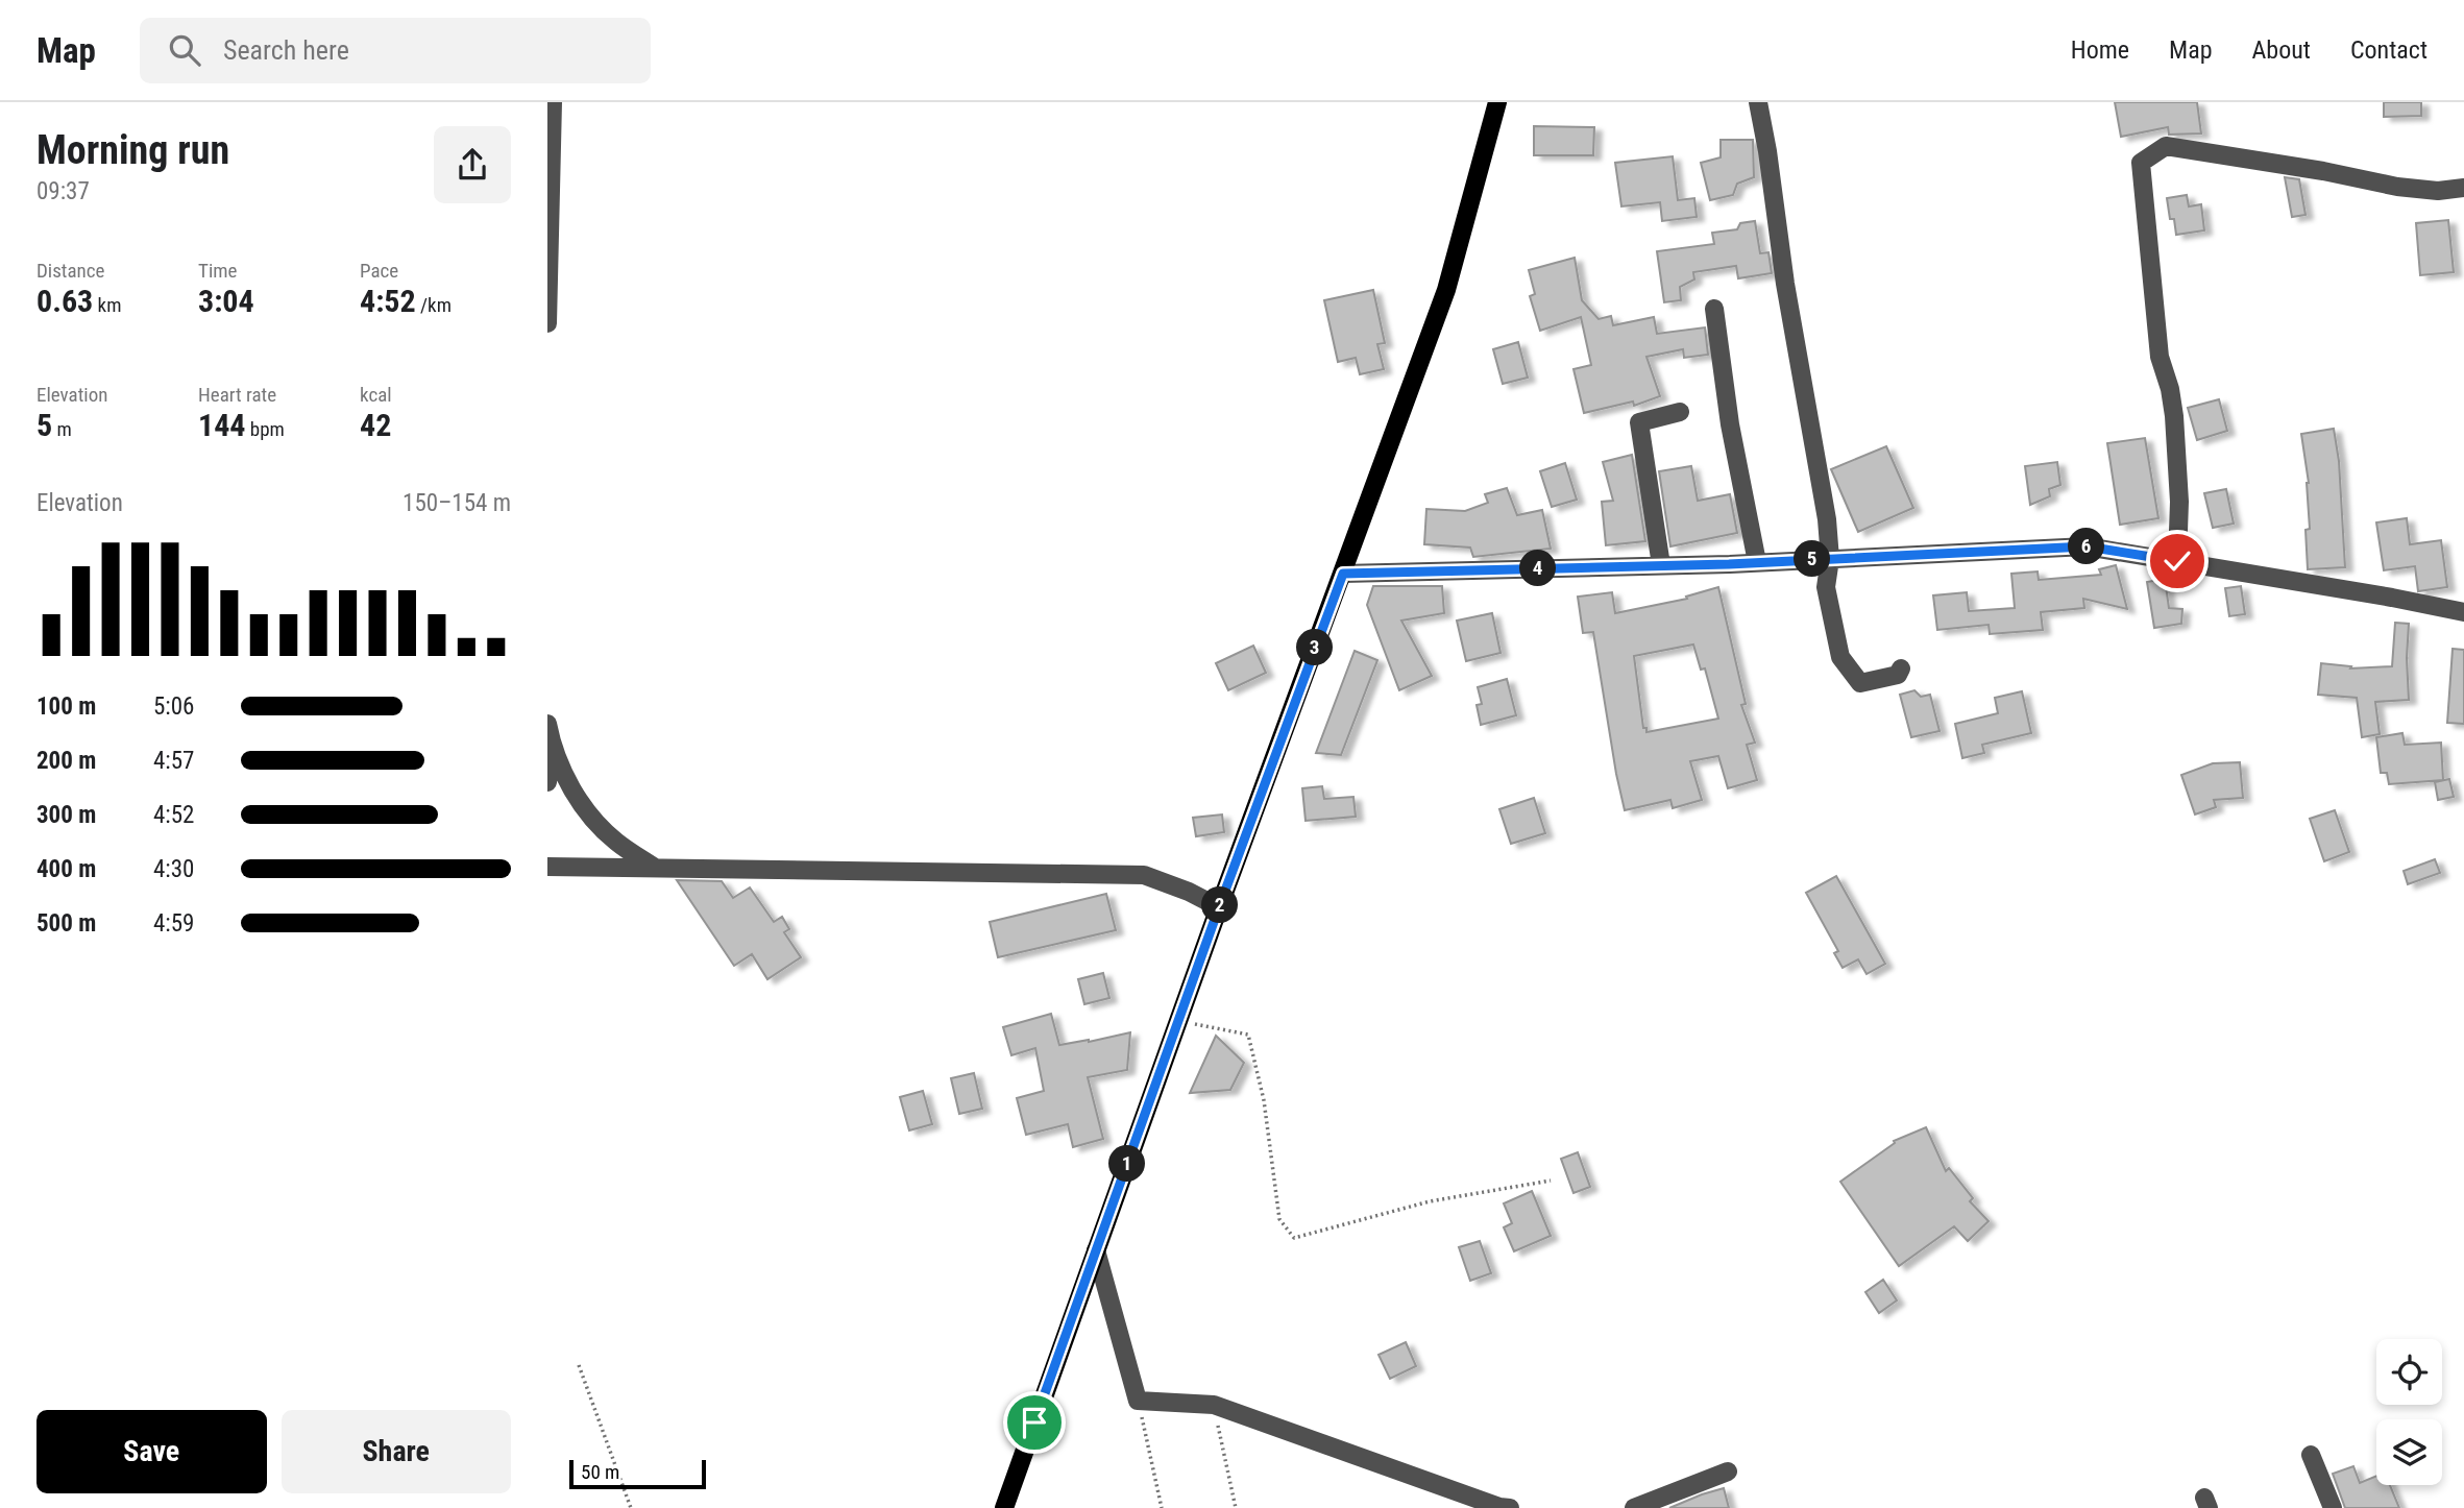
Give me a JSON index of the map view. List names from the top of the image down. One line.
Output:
{"scale_bar":"50 m","page":{"header":"Map","search":"Search here","nav":["Home","Map","About","Contact"],"heading":["Morning run","09:37"],"stats":[["Distance","0.63 km"],["Time","3:04"],["Pace","4:52 /km"],["Elevation","5 m"],["Heart rate","144 bpm"],["kcal","42"]],"chart":["Elevation","150–154 m"],"pins":["6","5","4","3","2","1"],"list":[{"name":"100 m","note":"5:06"},{"name":"200 m","note":"4:57"},{"name":"300 m","note":"4:52"},{"name":"400 m","note":"4:30"},{"name":"500 m","note":"4:59"}],"buttons":["Save","Share"],"scale":"50 m"}}
